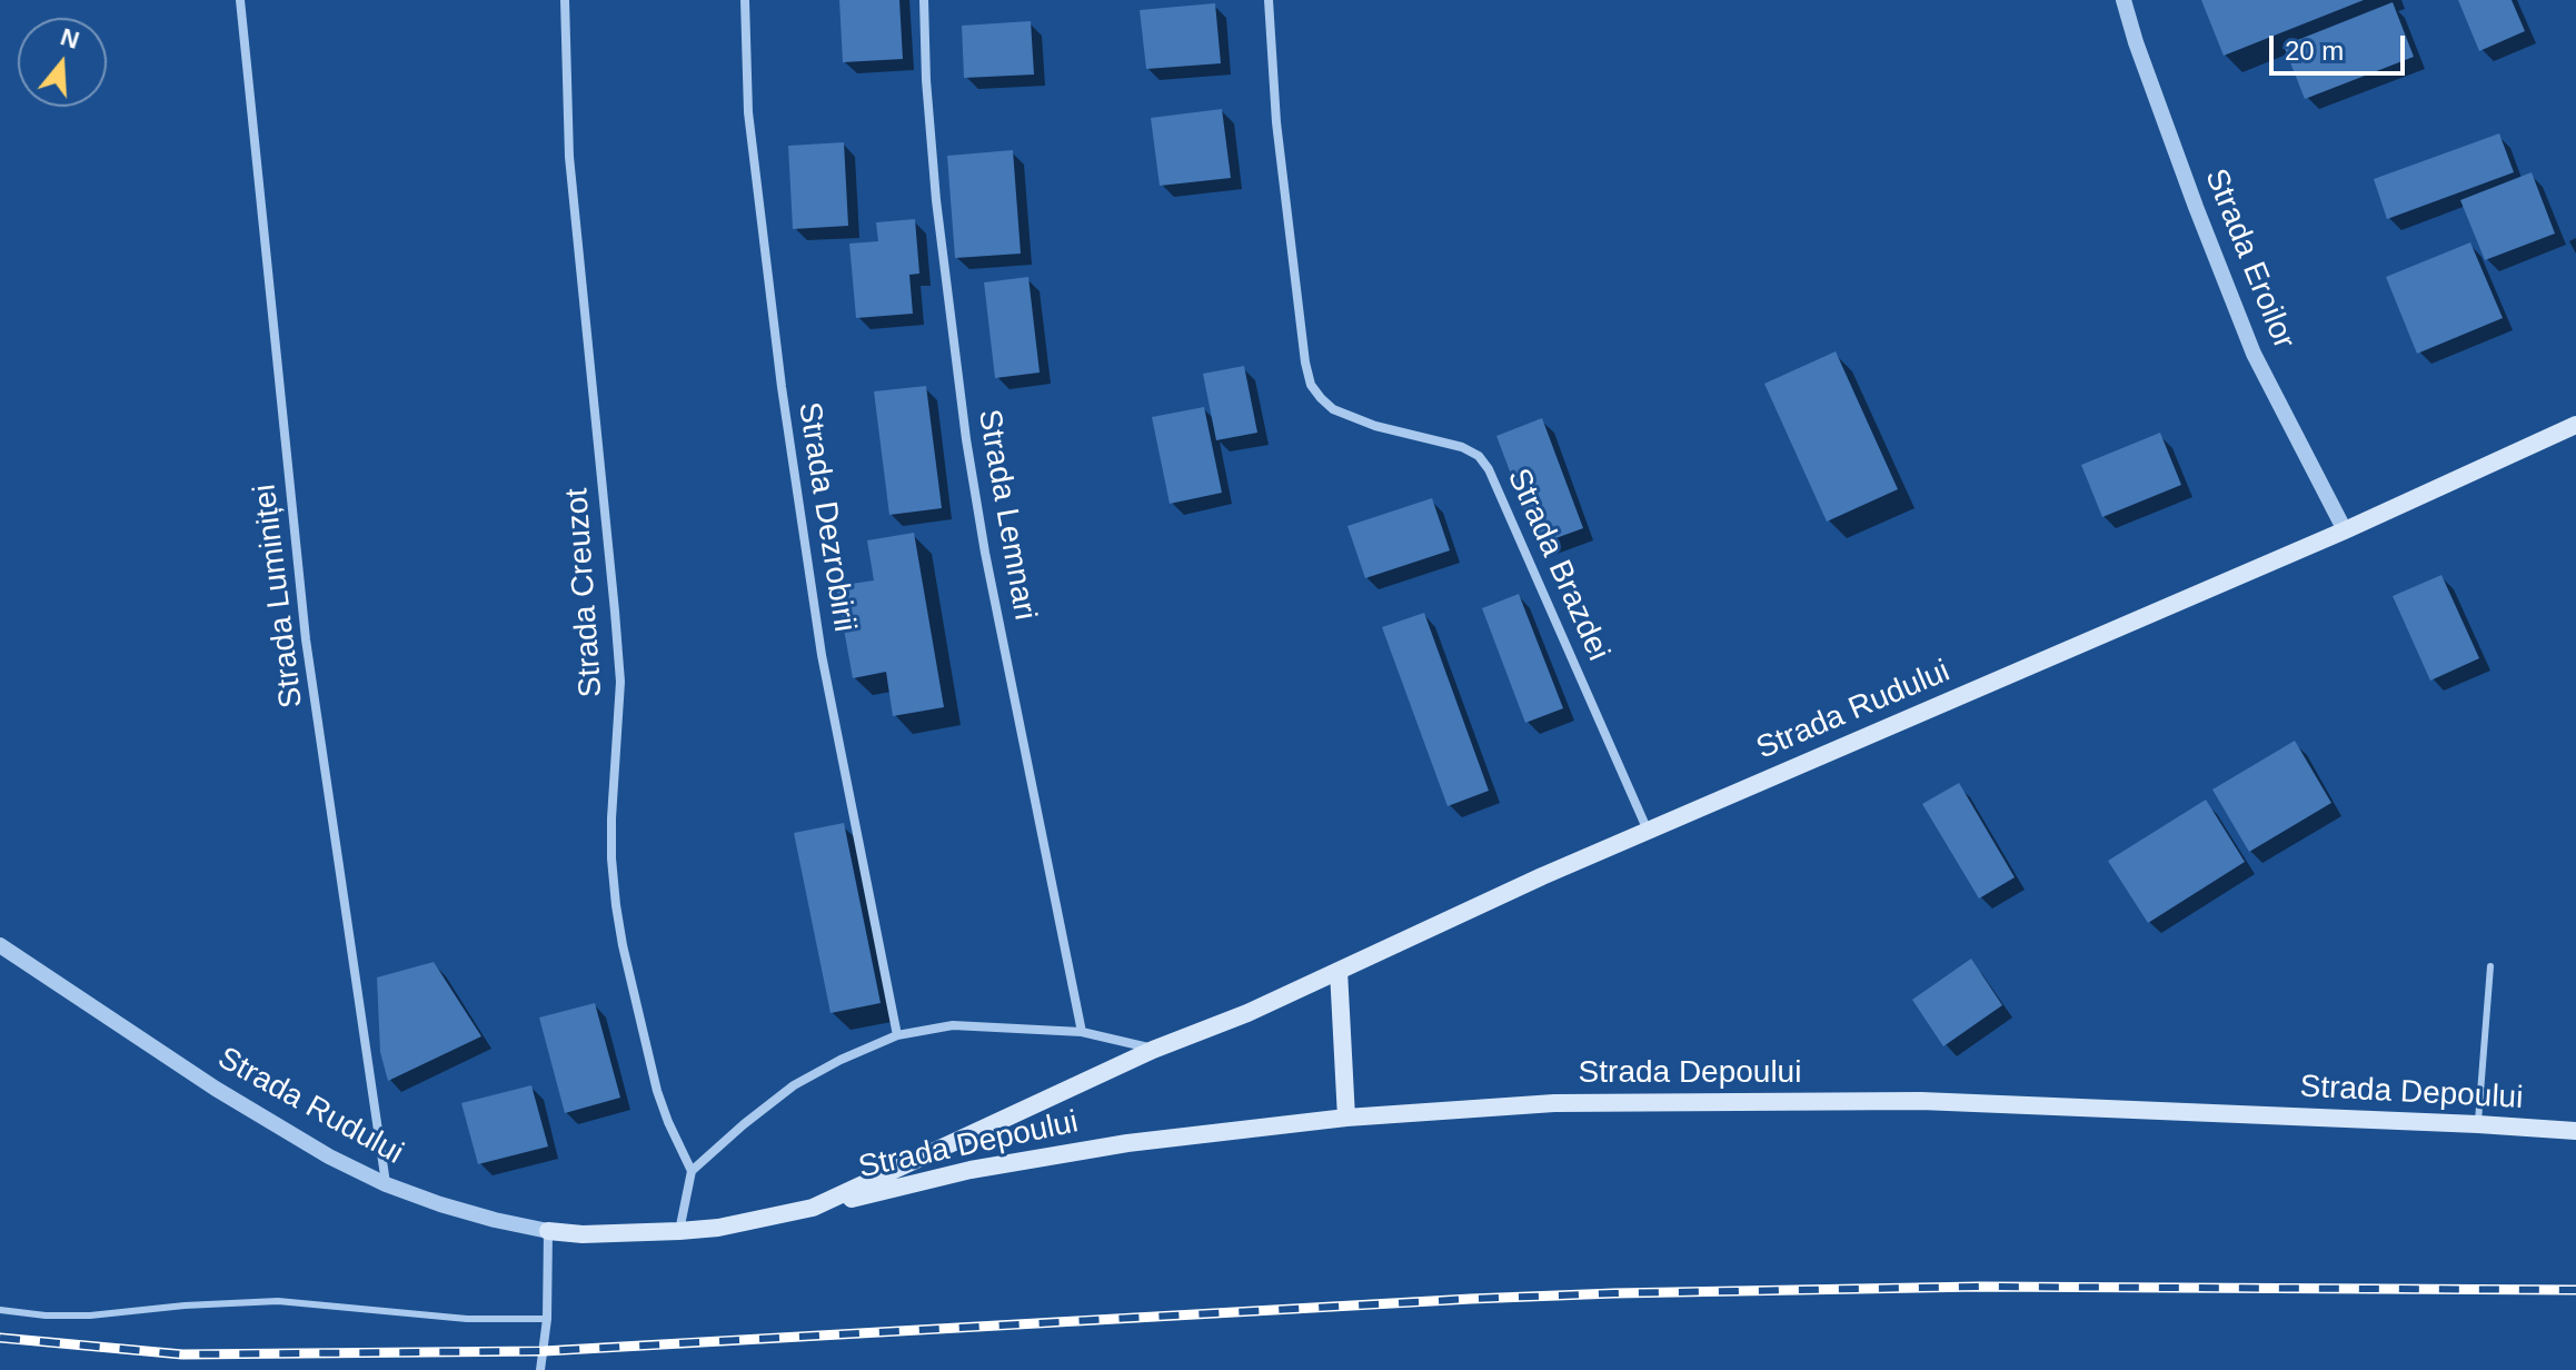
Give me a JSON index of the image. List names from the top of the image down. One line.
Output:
{"streets":{"main road":["Strada Rudului","Strada Depoului"],"street":["Strada Eroilor","Strada Lemnari","Strada Dezrobirii","Strada Brazdei","Strada Creuzot","Strada Luminiței"]},"crossings":[["Strada Eroilor","Strada Rudului"],["Strada Brazdei","Strada Rudului"],["Strada Luminiței","Strada Rudului"],["Strada Rudului","Strada Depoului"]],"scale_bar":"20 m","north":"top"}
